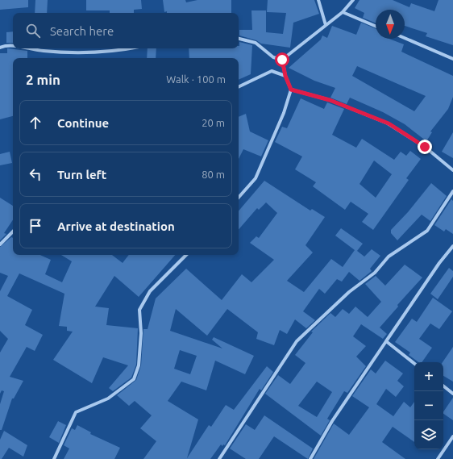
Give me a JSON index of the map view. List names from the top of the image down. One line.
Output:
{"north":"bottom","page":{"search":"Search here","heading":["2 min","Walk · 100 m"],"list":[["Continue","20 m"],["Turn left","80 m"],"Arrive at destination"],"map_buttons":["+","−"]}}
